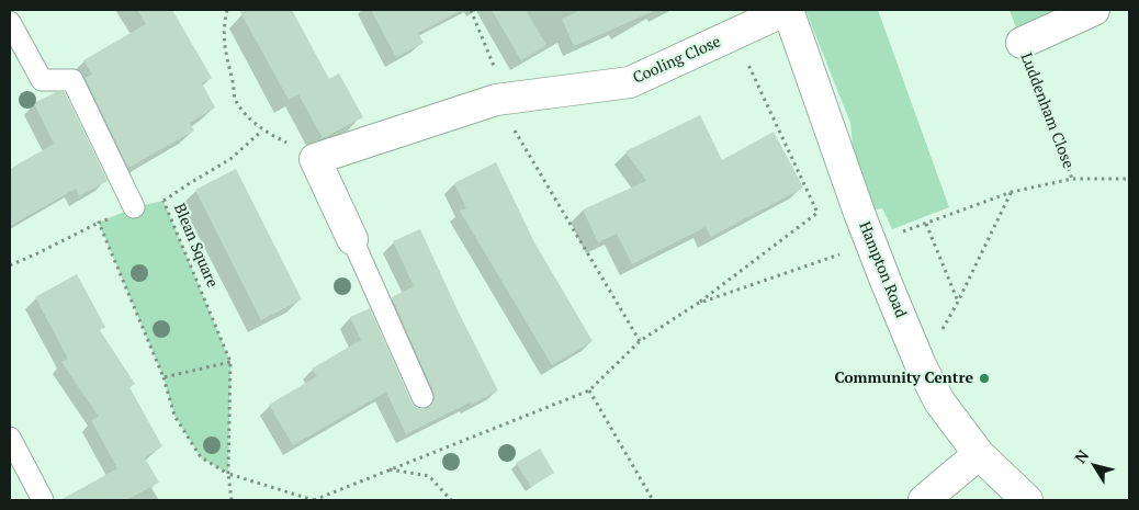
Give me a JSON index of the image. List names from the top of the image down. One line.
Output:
{"streets":{"street":["Cooling Close","Luddenham Close","Hampton Road"],"path":["Blean Square"]},"crossings":[["Cooling Close","Hampton Road"]],"places":["Community Centre"],"north":"top left"}
